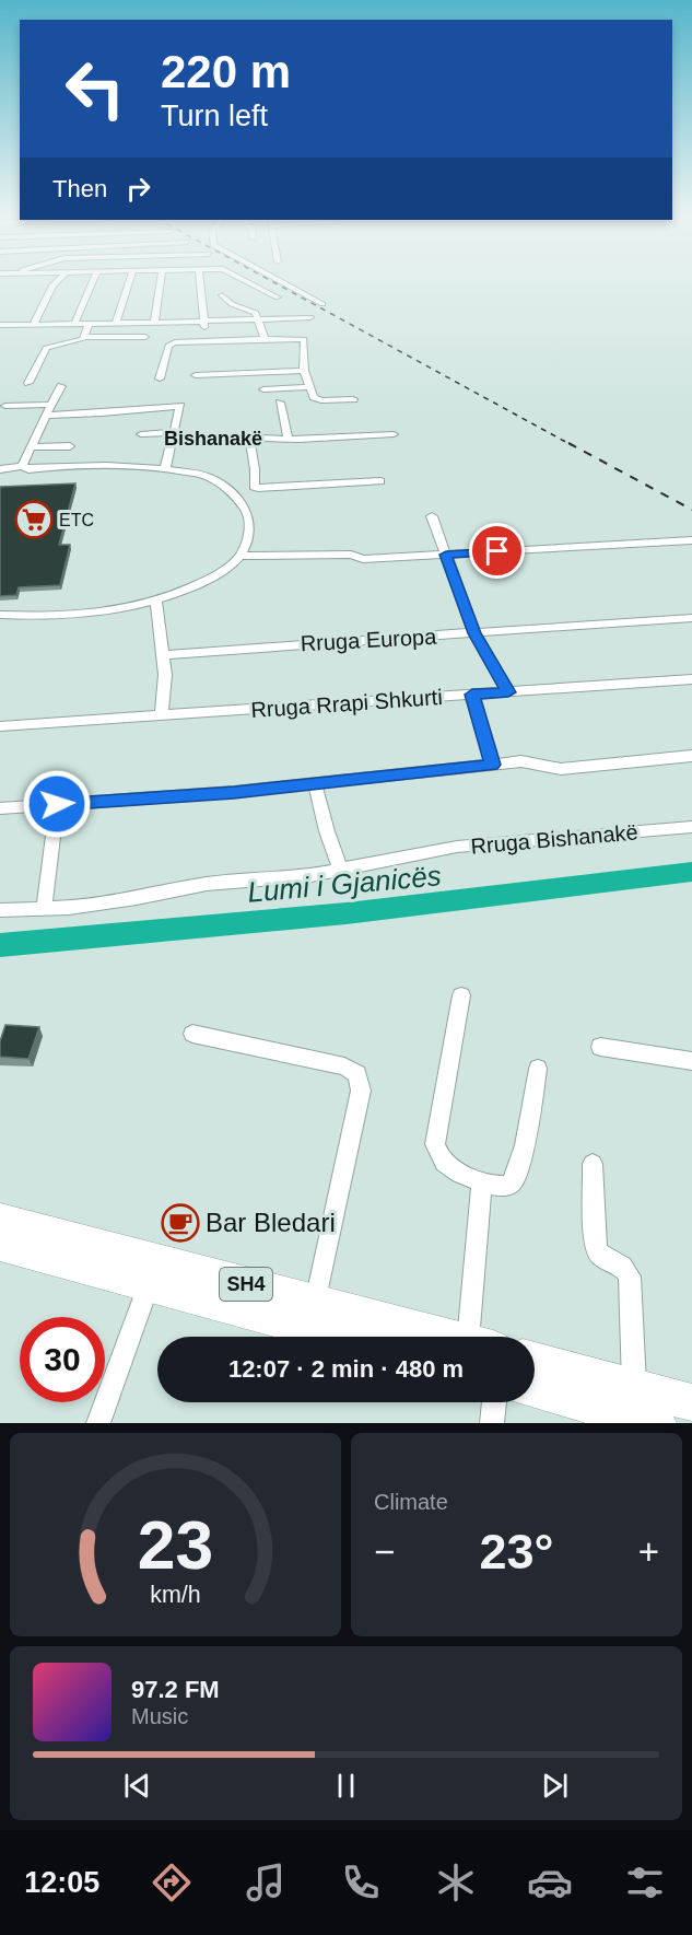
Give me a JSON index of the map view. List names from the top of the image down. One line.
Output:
{"streets":{"main road":["SH4"],"street":["Rruga Europa","Rruga Rrapi Shkurti","Rruga Bishanakë"]},"districts":["Bishanakë"],"water":["Lumi i Gjanicës"],"places":{"supermarket":["ETC"],"cafe":["Bar Bledari"]},"page":{"turn":["220 m","Turn left"],"then":"Then","limit":"30","trip":"12:07 · 2 min · 480 m","tile":"Climate","heat":["−","23°","+"],"song":["97.2 FM","Music"],"tabs":"12:05","gauge":["23","km/h"]}}
